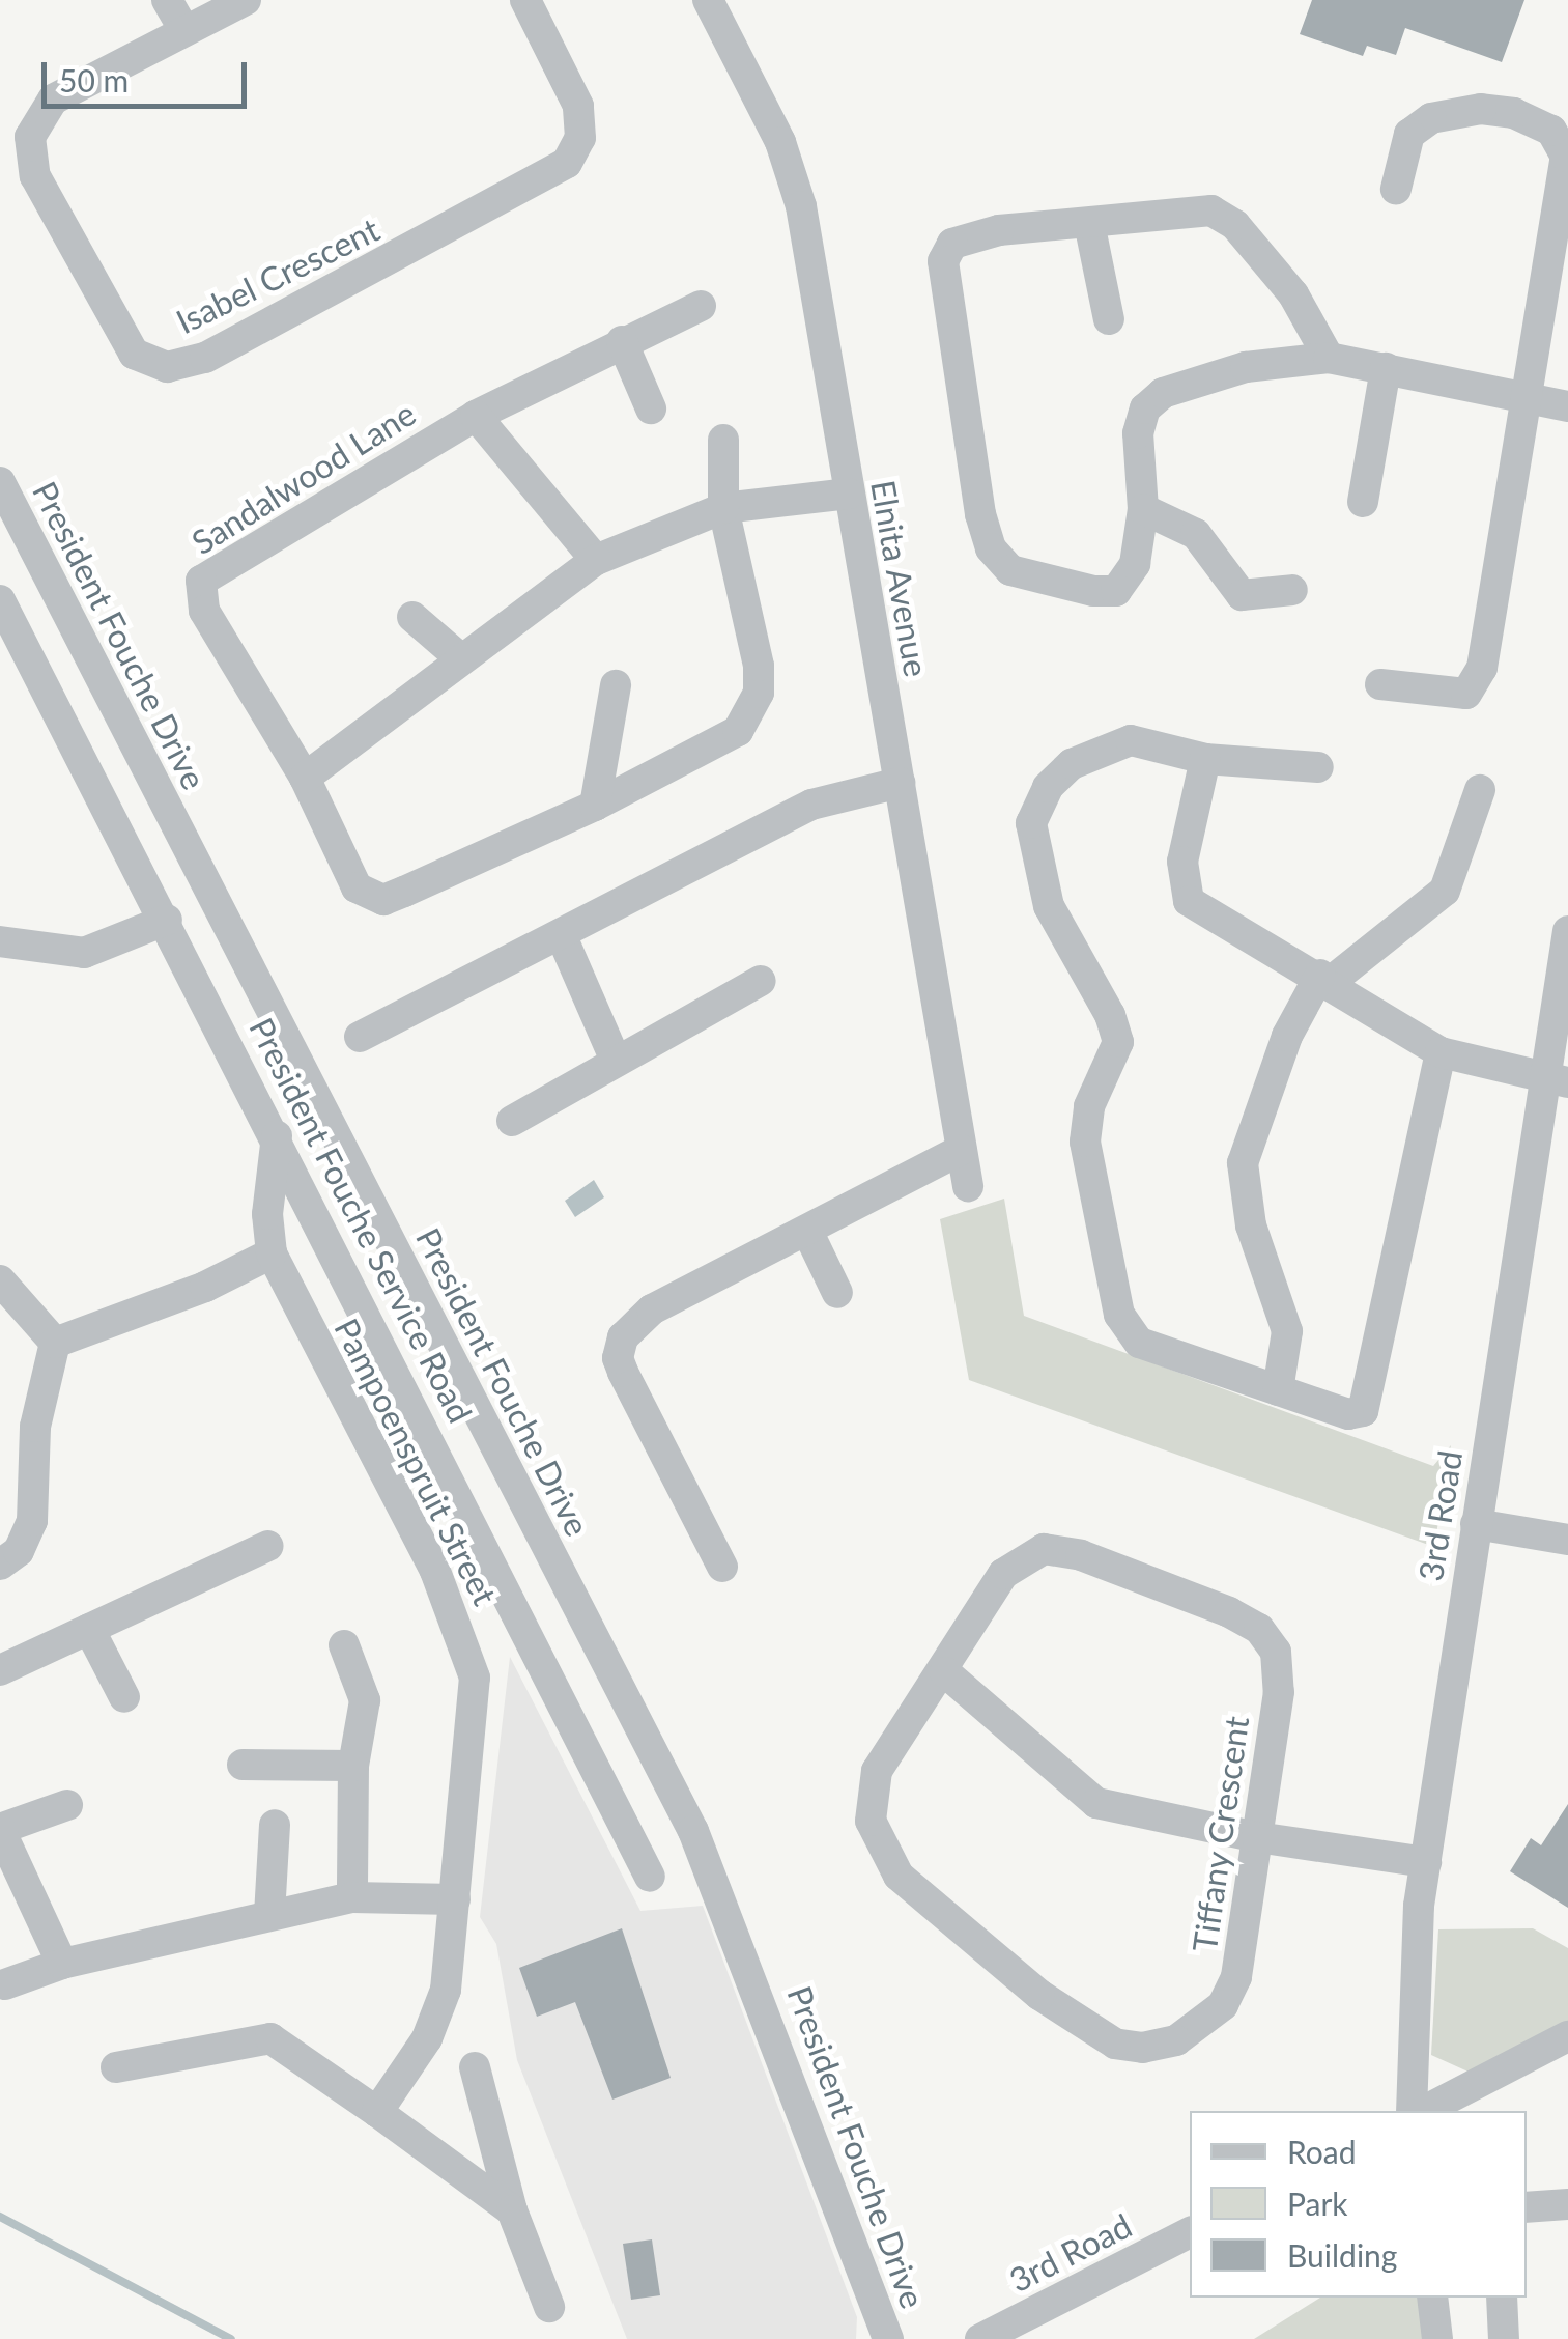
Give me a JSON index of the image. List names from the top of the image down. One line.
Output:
{"streets":{"street":["Isabel Crescent","Sandalwood Lane","Elnita Avenue","President Fouche Drive","President Fouche Service Road","Pampoenspruit Street","3rd Road","Tiffany Crescent"]},"crossings":[["President Fouche Service Road","Pampoenspruit Street"]],"legend":["Road","Park","Building"],"scale_bar":"50 m"}
